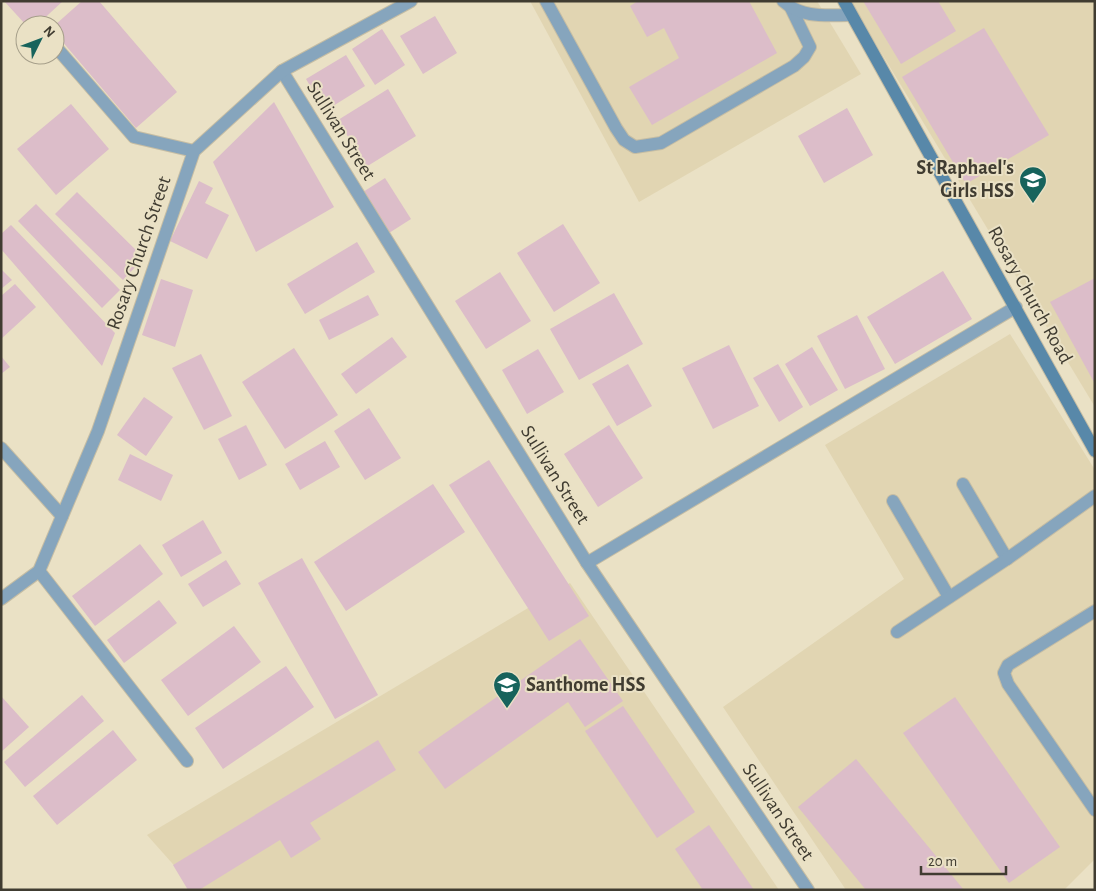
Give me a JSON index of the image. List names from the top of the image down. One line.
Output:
{"streets":{"main road":["Rosary Church Road"],"street":["Sullivan Street","Rosary Church Street"]},"crossings":[["Sullivan Street","Rosary Church Street"]],"places":{"school or university":["St Raphael's Girls HSS","Santhome HSS"]},"scale_bar":"20 m","north":"top right"}
